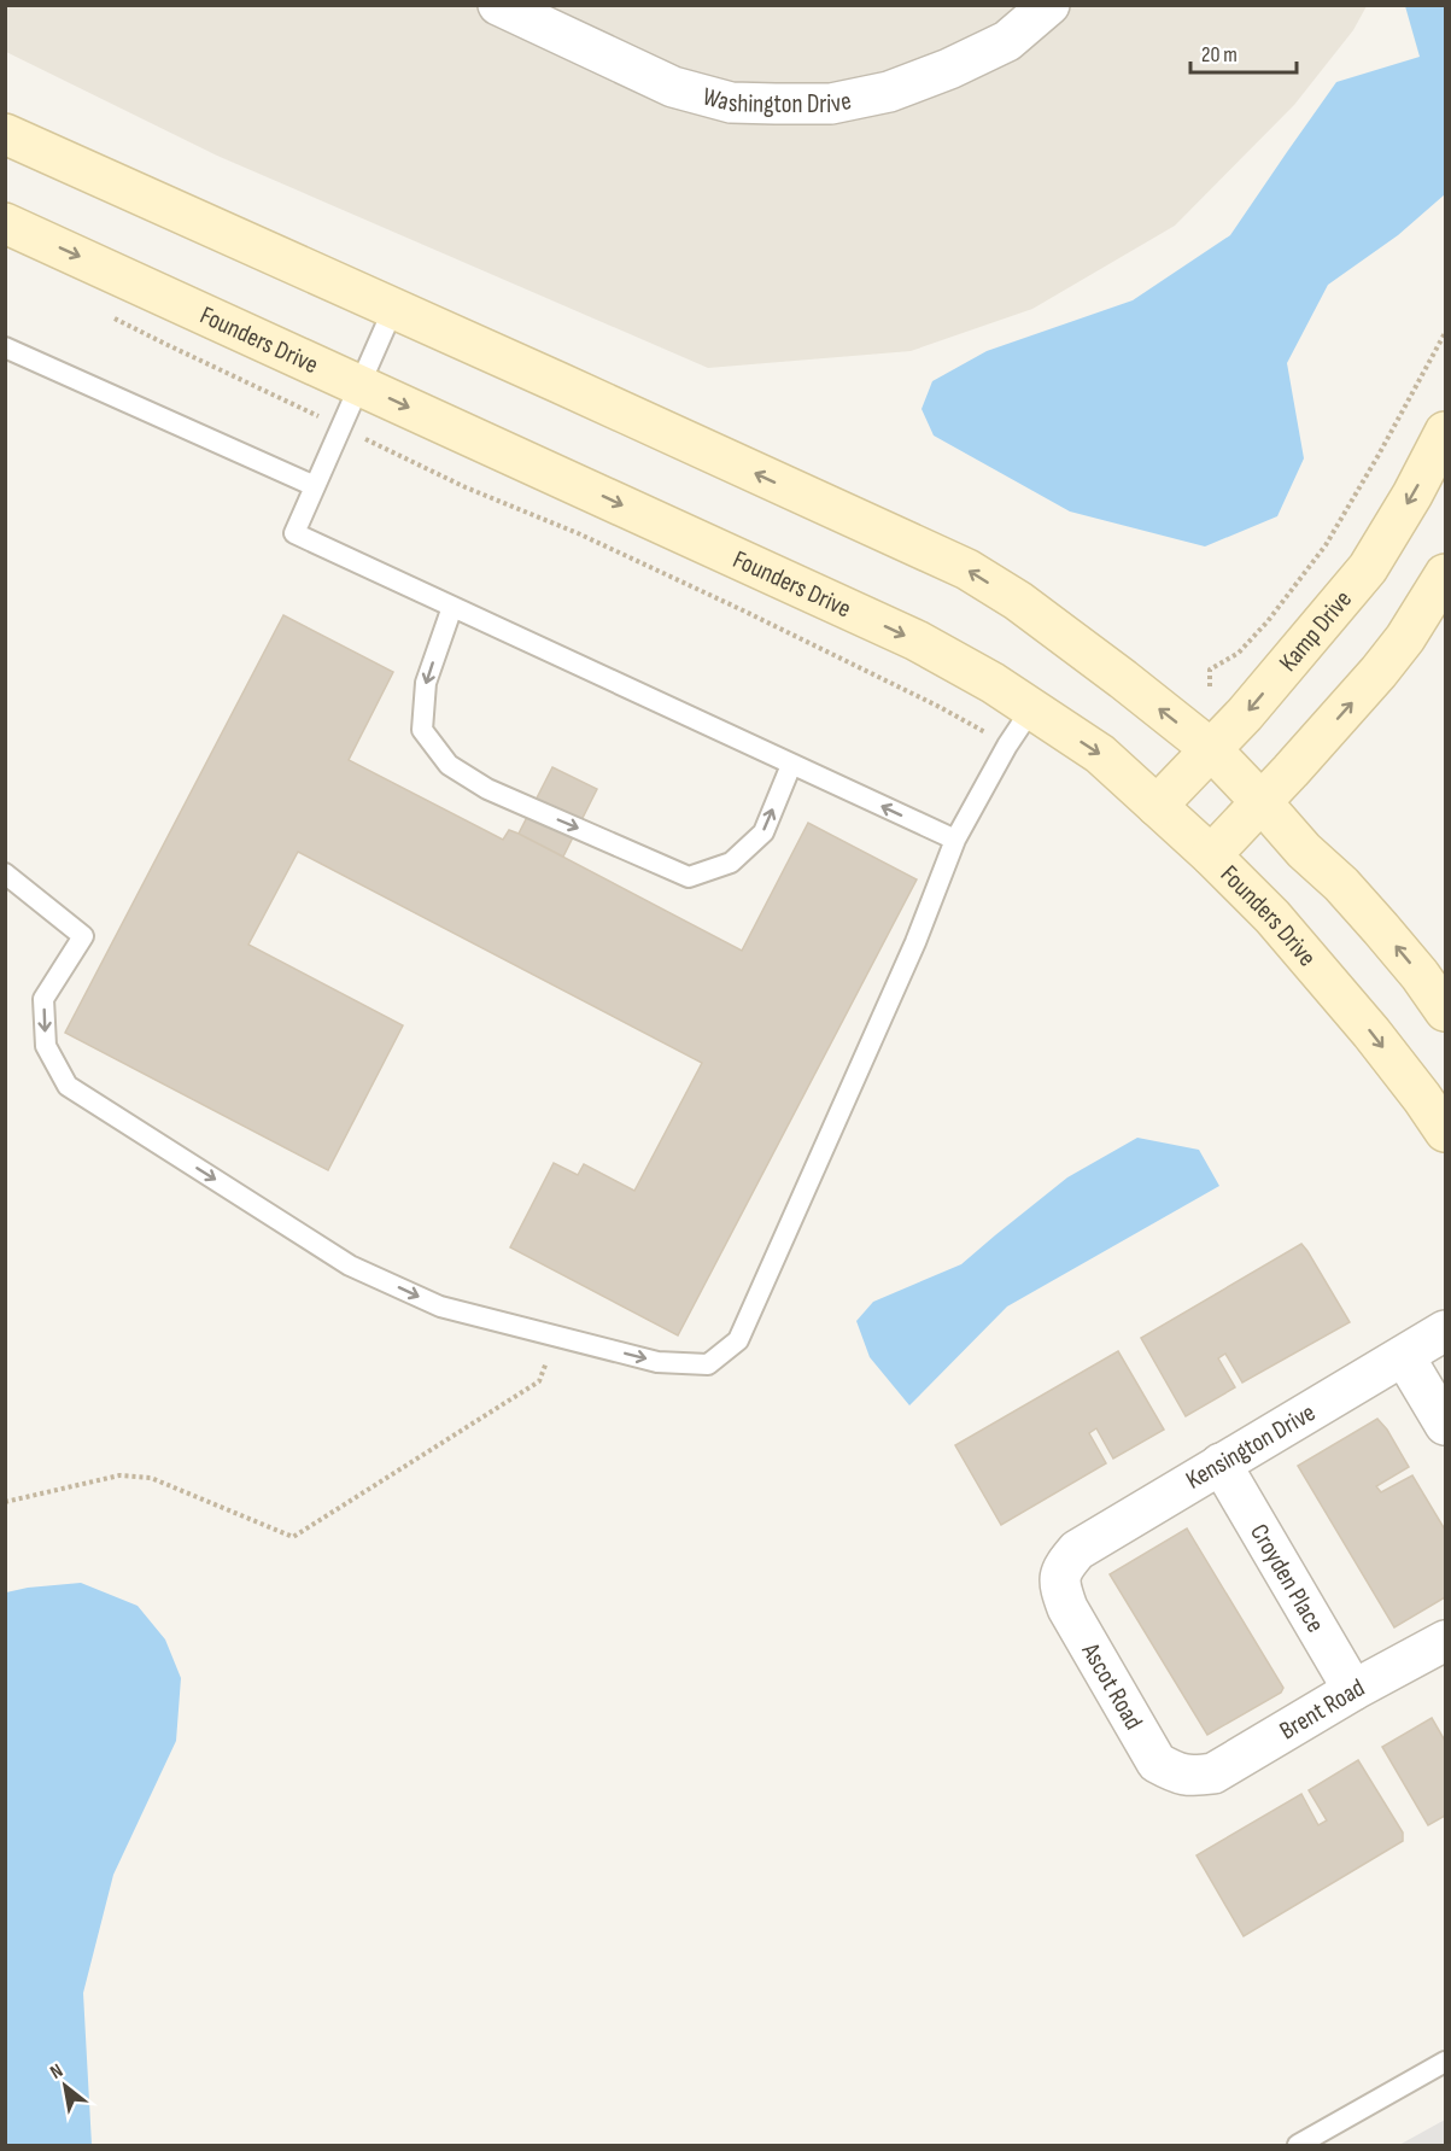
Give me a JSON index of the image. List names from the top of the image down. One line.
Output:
{"streets":{"main road":["Founders Drive","Kamp Drive"],"street":["Washington Drive","Kensington Drive","Croyden Place","Ascot Road","Brent Road"]},"crossings":[["Founders Drive","Kamp Drive"],["Kensington Drive","Croyden Place"],["Kensington Drive","Ascot Road"],["Croyden Place","Brent Road"],["Ascot Road","Brent Road"]],"scale_bar":"20 m","north":"top left"}
